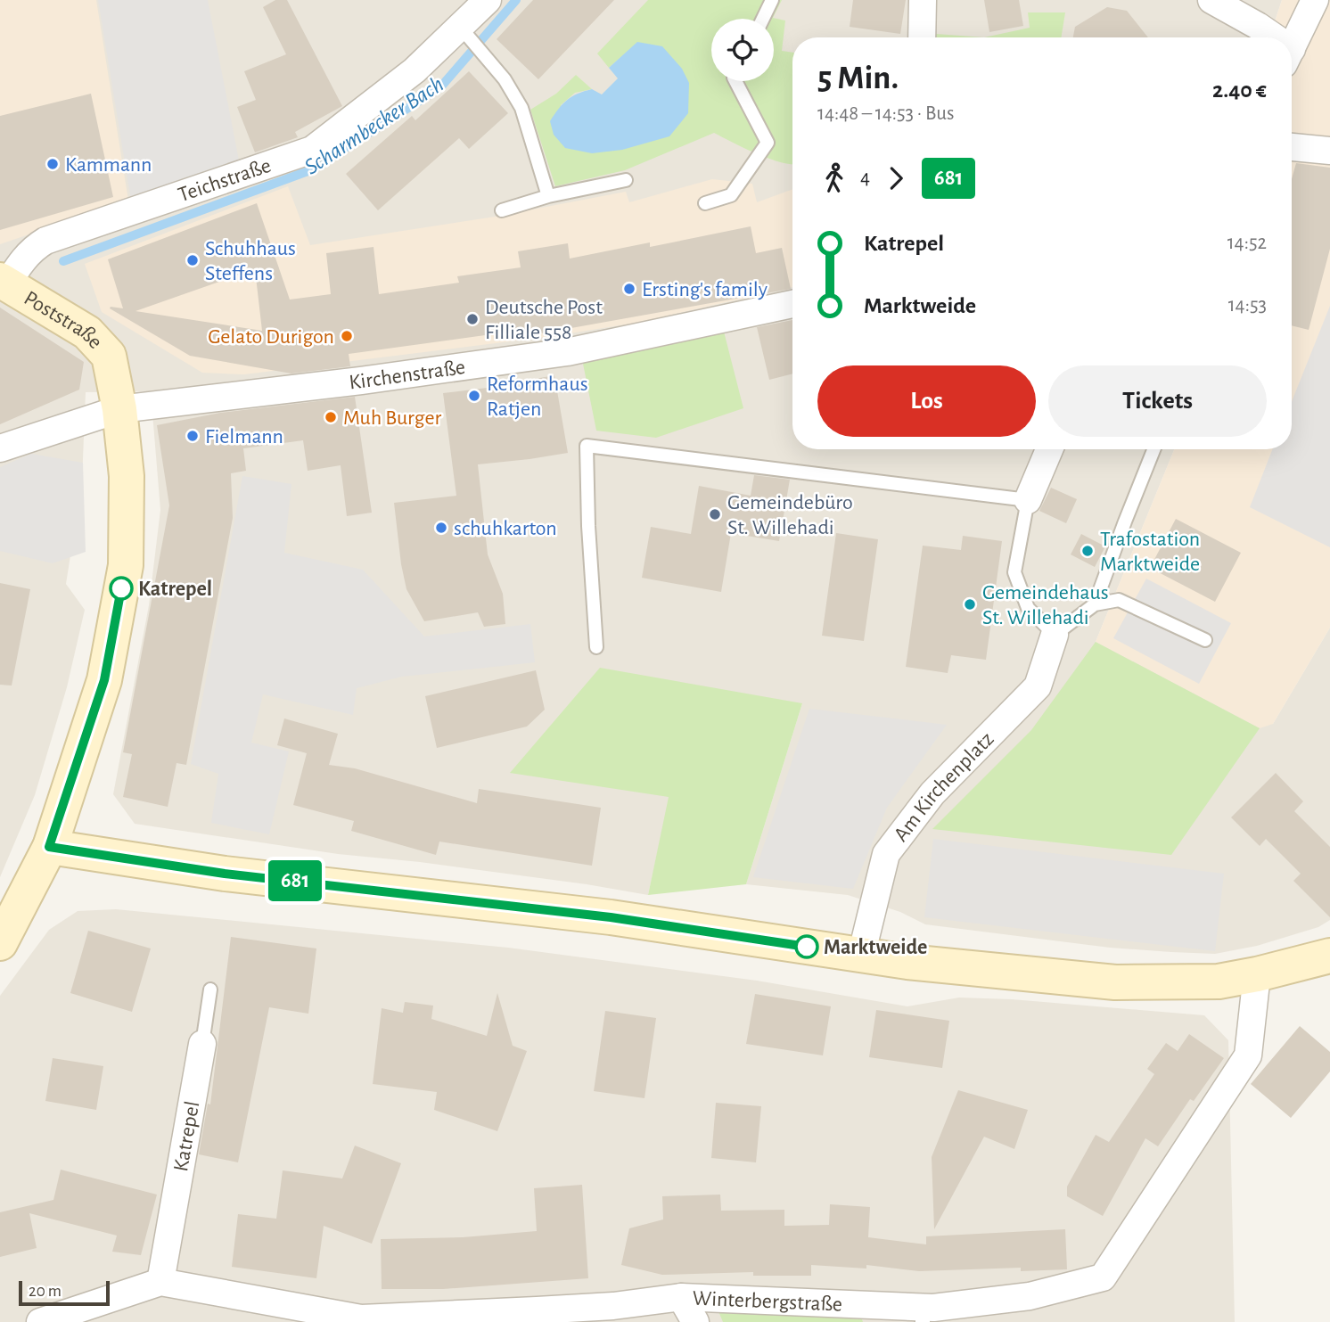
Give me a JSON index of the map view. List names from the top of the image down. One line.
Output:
{"streets":{"street":["Teichstraße","Poststraße","Kirchenstraße","Am Kirchenplatz","Katrepel","Winterbergstraße"]},"crossings":[["Teichstraße","Poststraße"],["Poststraße","Kirchenstraße"],["Katrepel","Winterbergstraße"]],"water":["Scharmbecker Bach"],"places":["Kammann","Schuhhaus Steffens","Ersting's family","Deutsche Post Filliale 558","Gelato Durigon","Reformhaus Ratjen","Muh Burger","Fielmann","Gemeindebüro St. Willehadi","schuhkarton","Trafostation Marktweide","Katrepel","Gemeindehaus St. Willehadi","Marktweide"],"lines":["bus line 681"],"scale_bar":"20 m","page":{"on_map":"681","heading":["5 Min.","14:48 – 14:53 · Bus","2.40 €"],"legs":["4","681"],"list":[{"name":"Katrepel","value":"14:52"},{"name":"Marktweide","value":"14:53"}],"buttons":["Los","Tickets"],"scale":"20 m"}}
